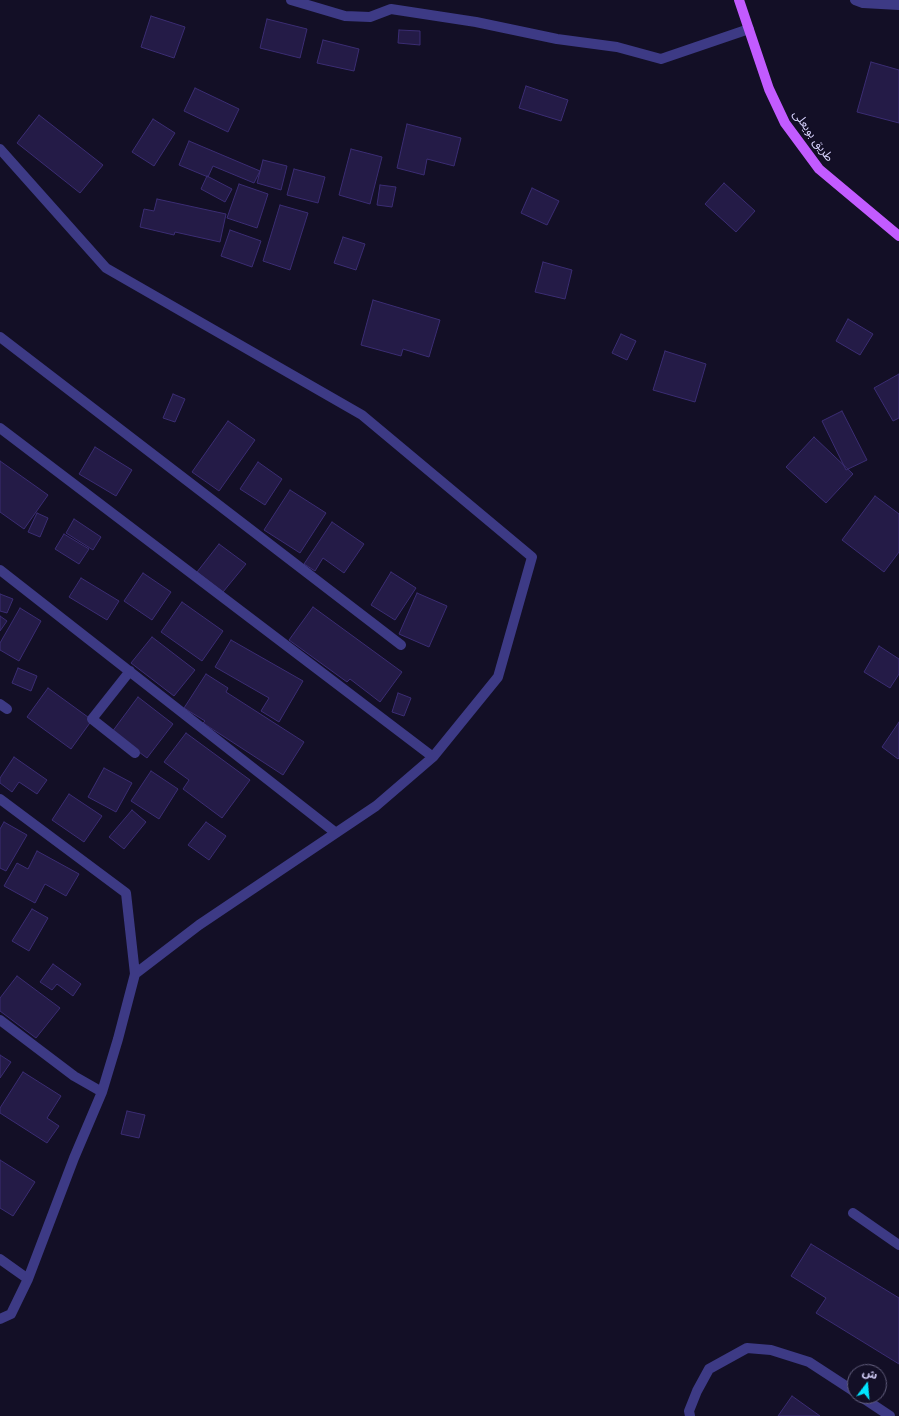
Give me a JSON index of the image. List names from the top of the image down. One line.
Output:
{"streets":{"main road":["طريق بويعلى"]},"north":"top"}
